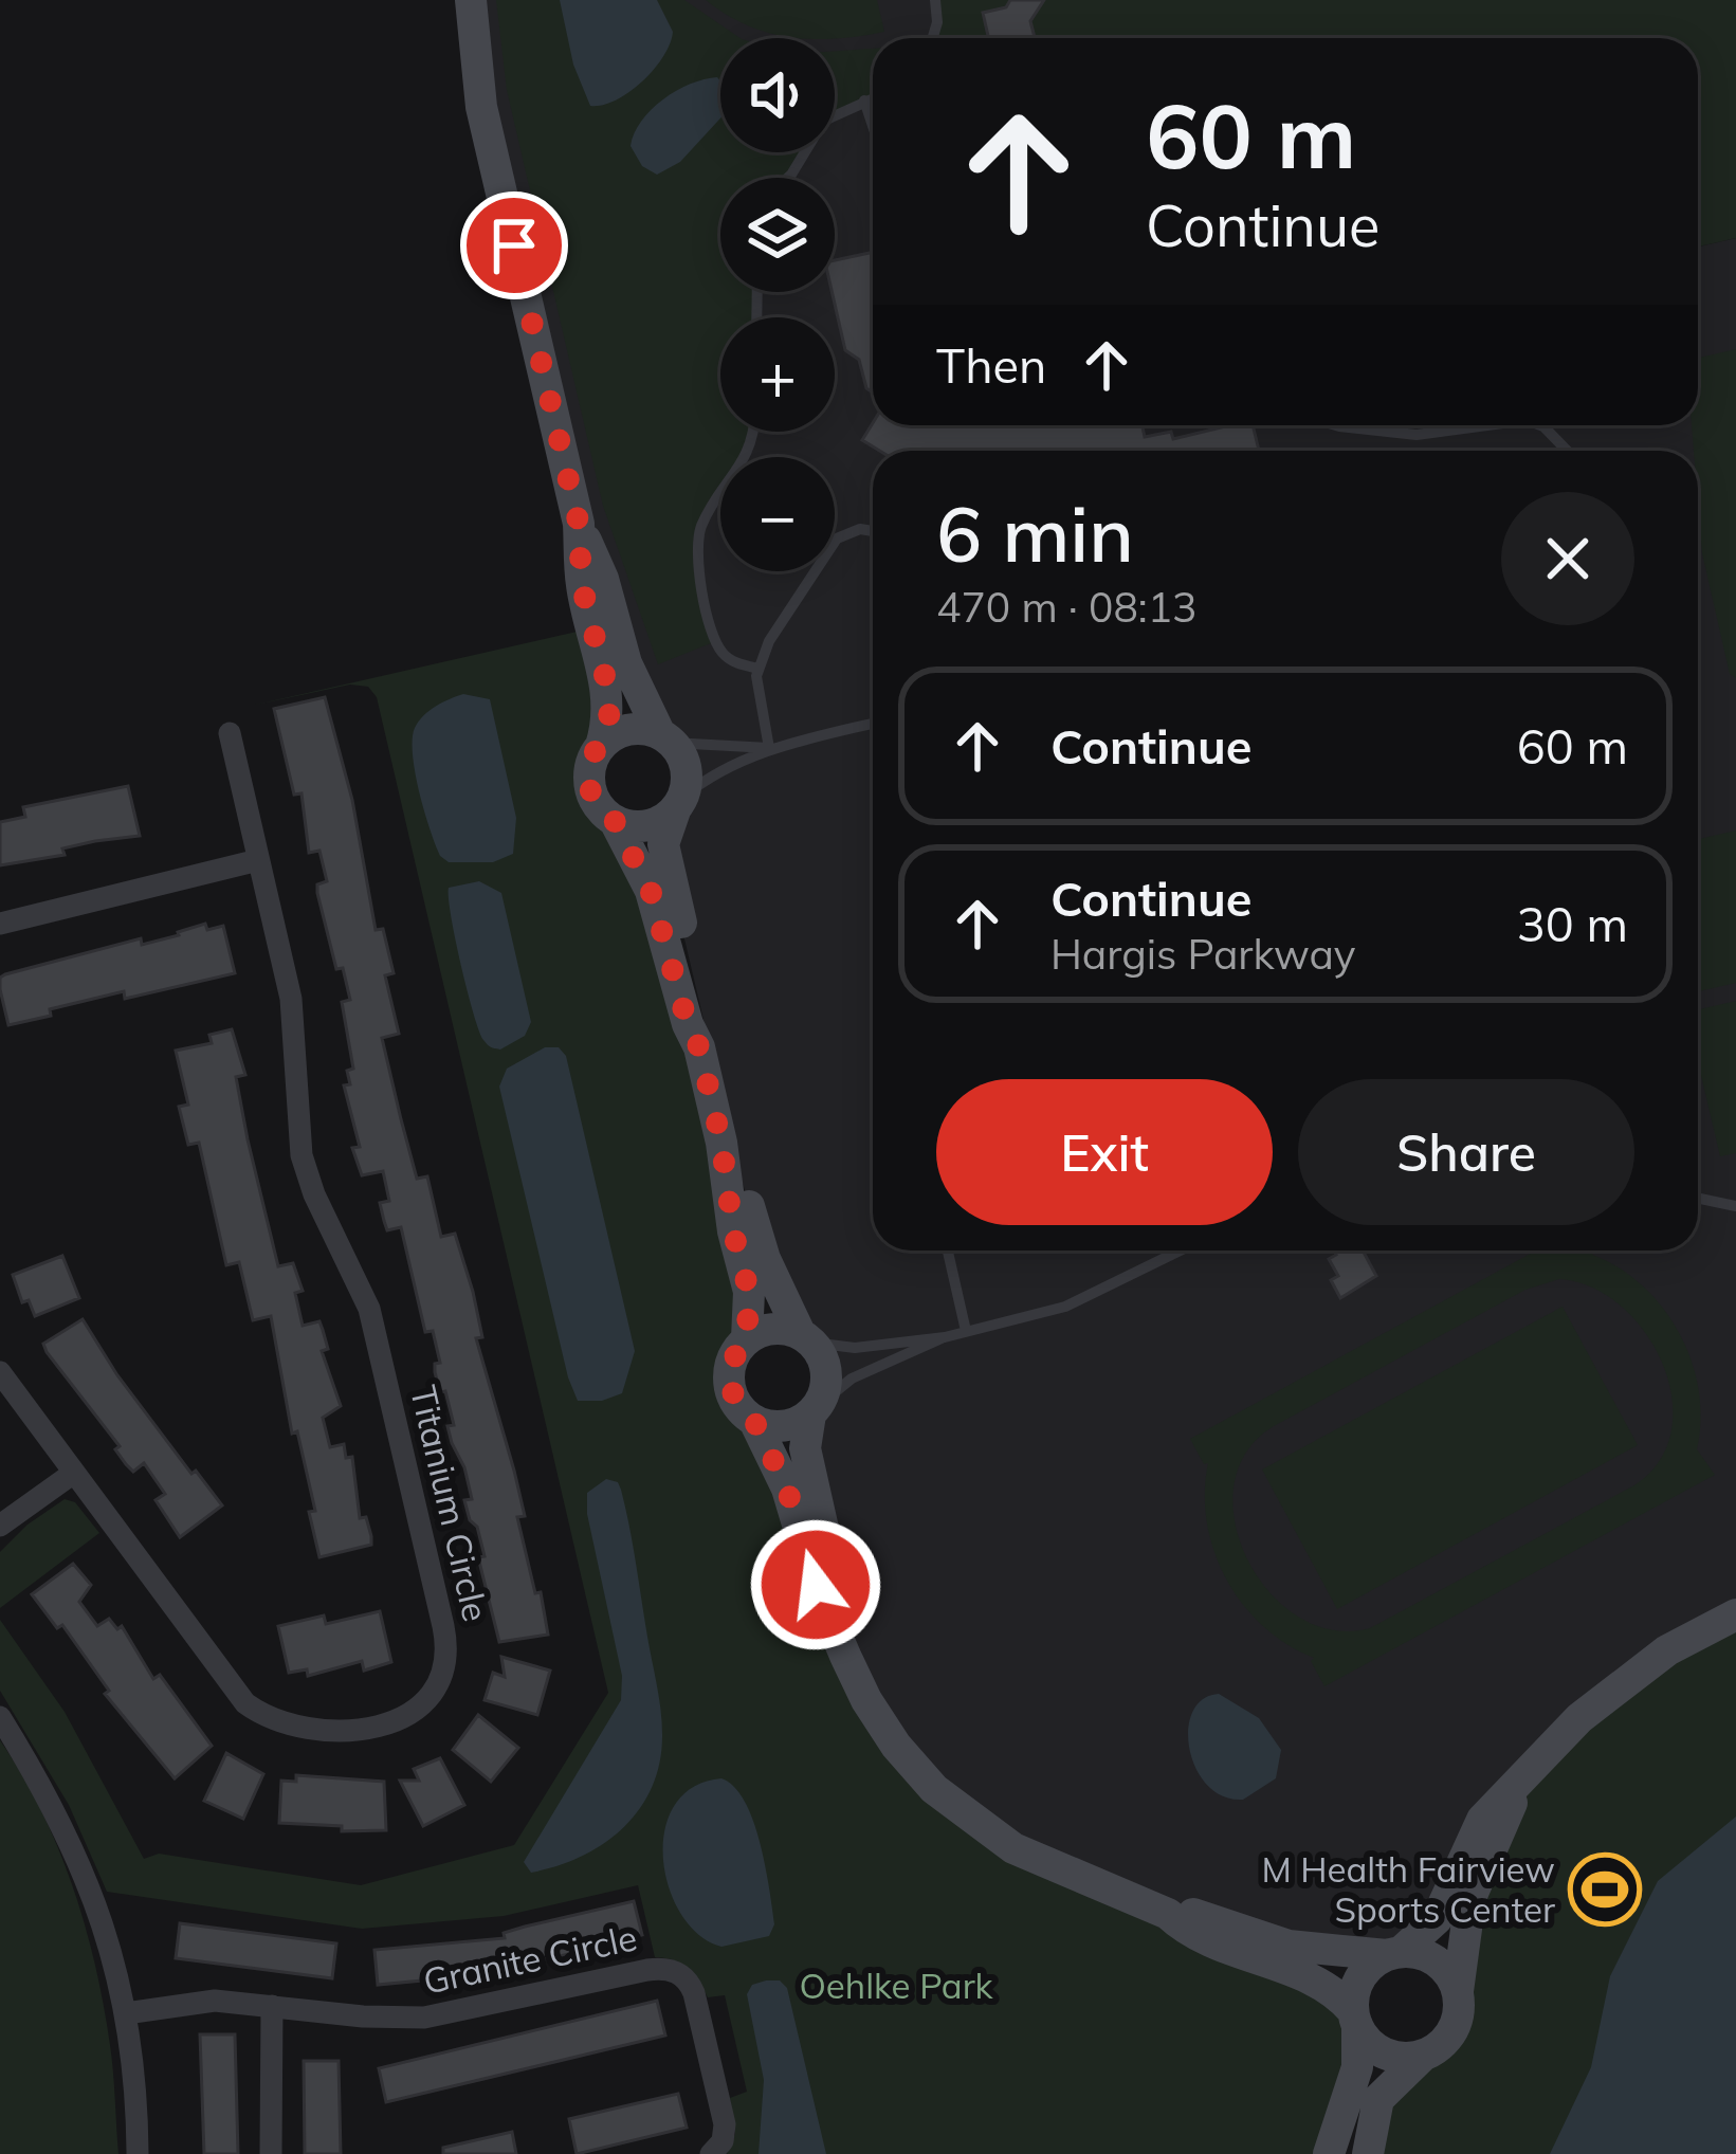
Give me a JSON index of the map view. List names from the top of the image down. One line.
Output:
{"streets":{"street":["Titanium Circle","Granite Circle"]},"parks":["Oehlke Park"],"places":{"sports":["M Health Fairview Sports Center"]},"page":{"map_buttons":["+","−"],"turn":["60 m","Continue"],"then":"Then","heading":["6 min","470 m · 08:13"],"list":[{"name":"Continue","value":"60 m"},{"name":"Continue","note":"Hargis Parkway","value":"30 m"}],"buttons":["Exit","Share"]}}
